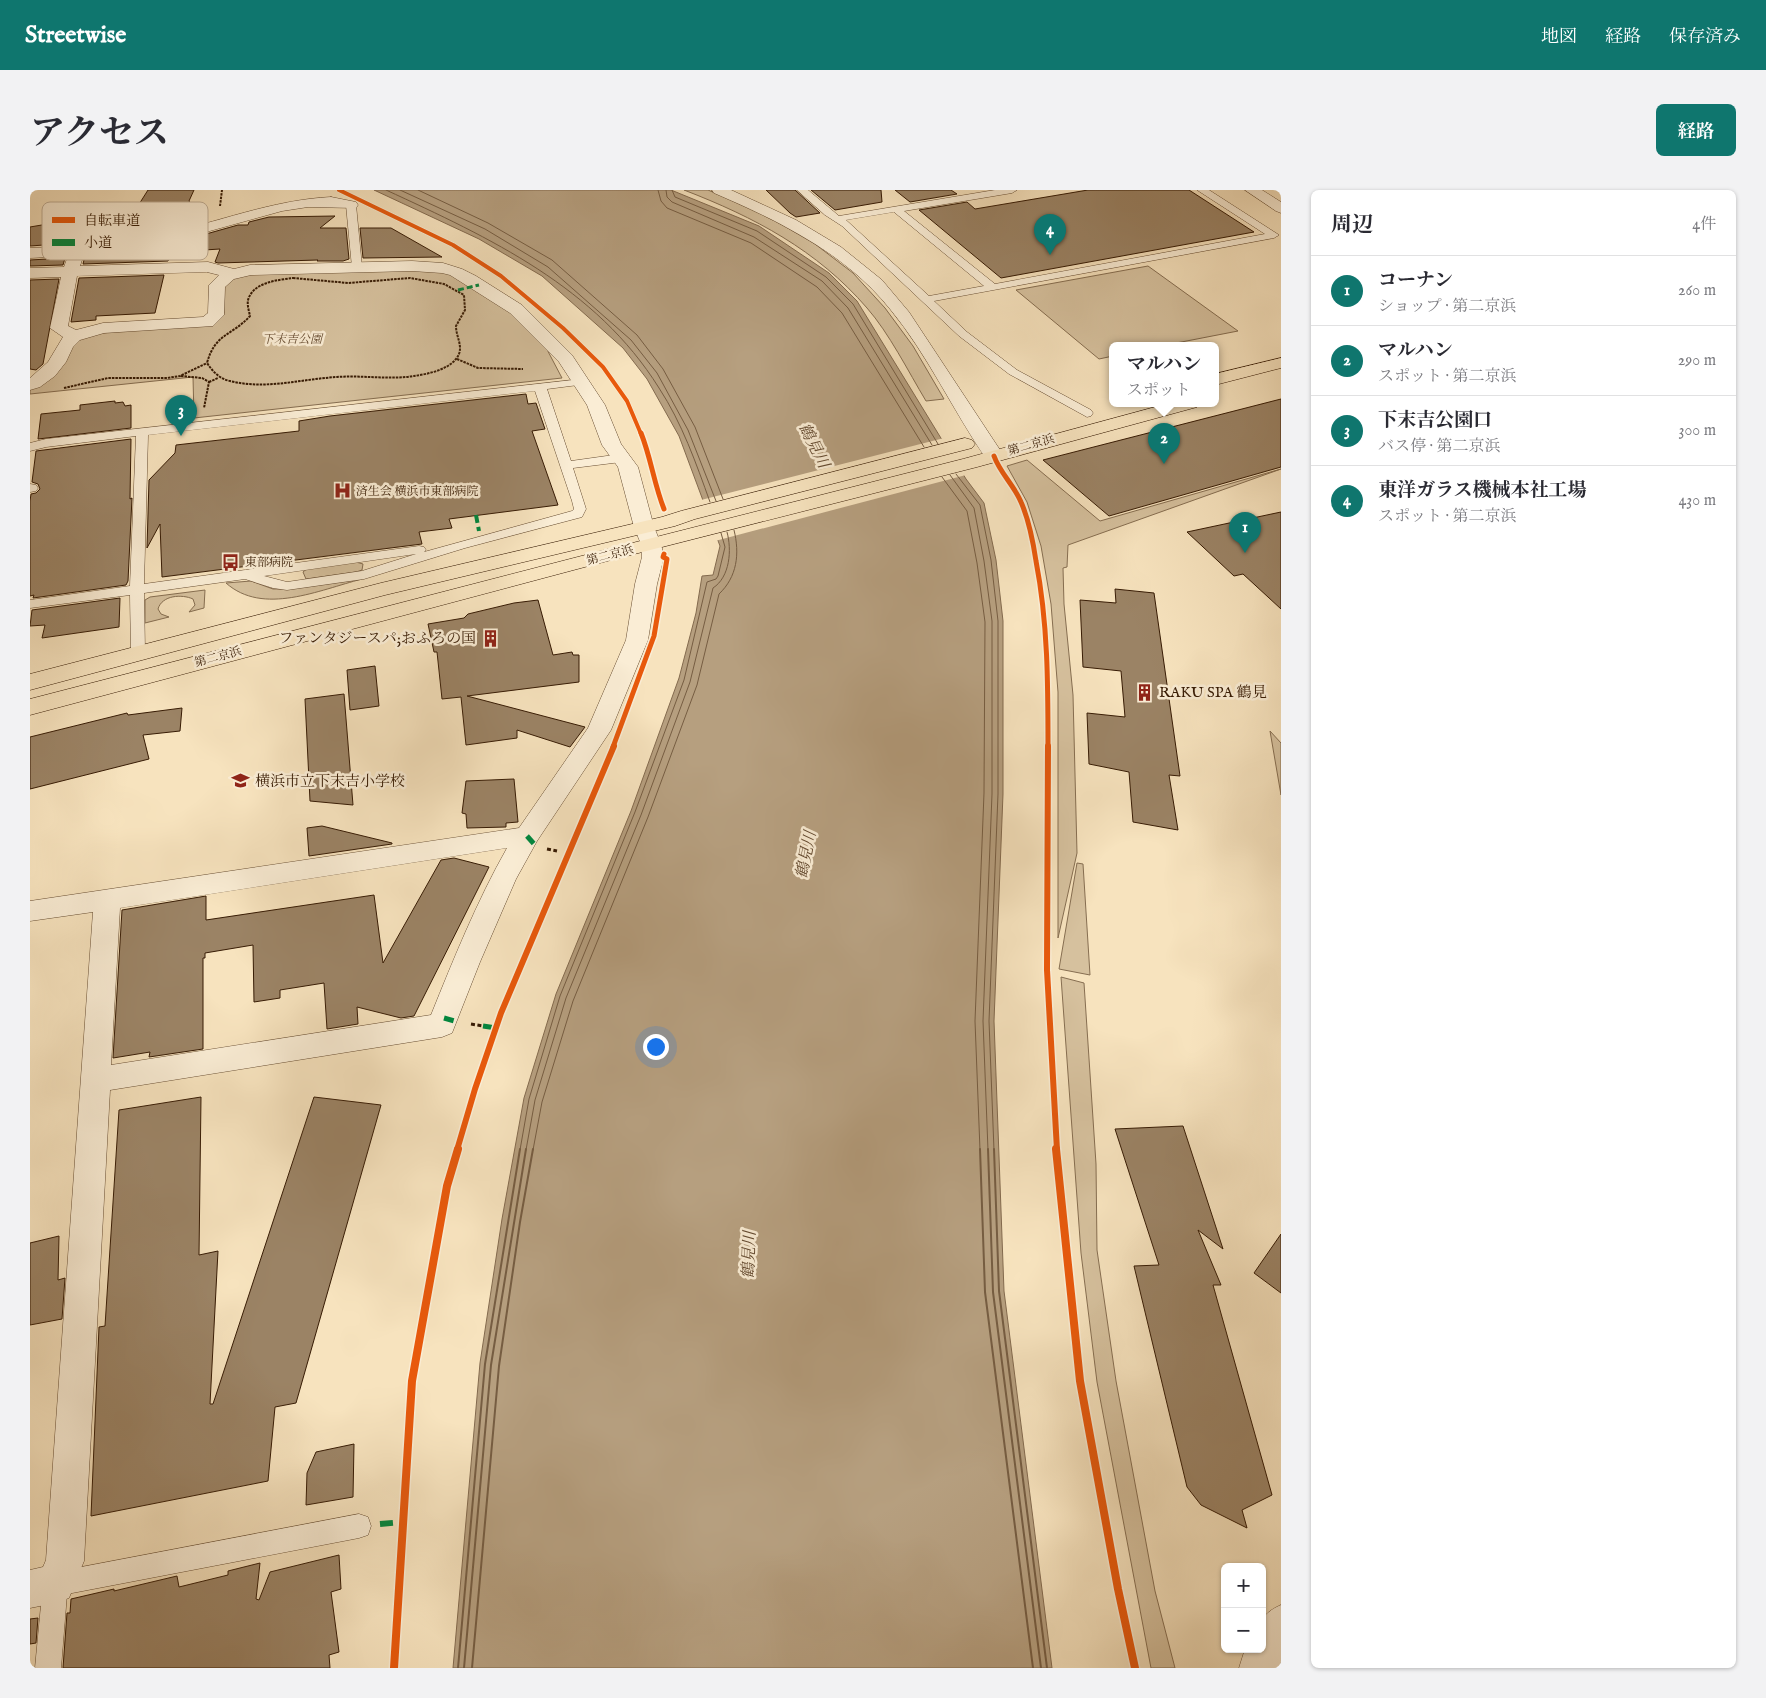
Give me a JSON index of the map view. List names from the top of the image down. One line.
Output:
{"streets":{"highway":["第二京浜"]},"water":["鶴見川"],"parks":["下末吉公園"],"places":{"hospital":["済生会 横浜市東部病院"],"bus stop":["東部病院"],"building":["ファンタジースパ;おふろの国","RAKU SPA 鶴見"],"school or university":["横浜市立下末吉小学校"]},"legend":["自転車道","小道"],"page":{"header":"Streetwise","nav":["地図","経路","保存済み"],"title":"アクセス","buttons":"経路","heading":["周辺","4件"],"pins":["4","3","2","1"],"list":[{"mark":"1","name":"コーナン","note":"ショップ · 第二京浜","value":"260 m"},{"mark":"2","name":"マルハン","note":"スポット · 第二京浜","value":"290 m"},{"mark":"3","name":"下末吉公園口","note":"バス停 · 第二京浜","value":"300 m"},{"mark":"4","name":"東洋ガラス機械本社工場","note":"スポット · 第二京浜","value":"430 m"}],"popup":["マルハン","スポット"],"map_buttons":["+","−"]}}
